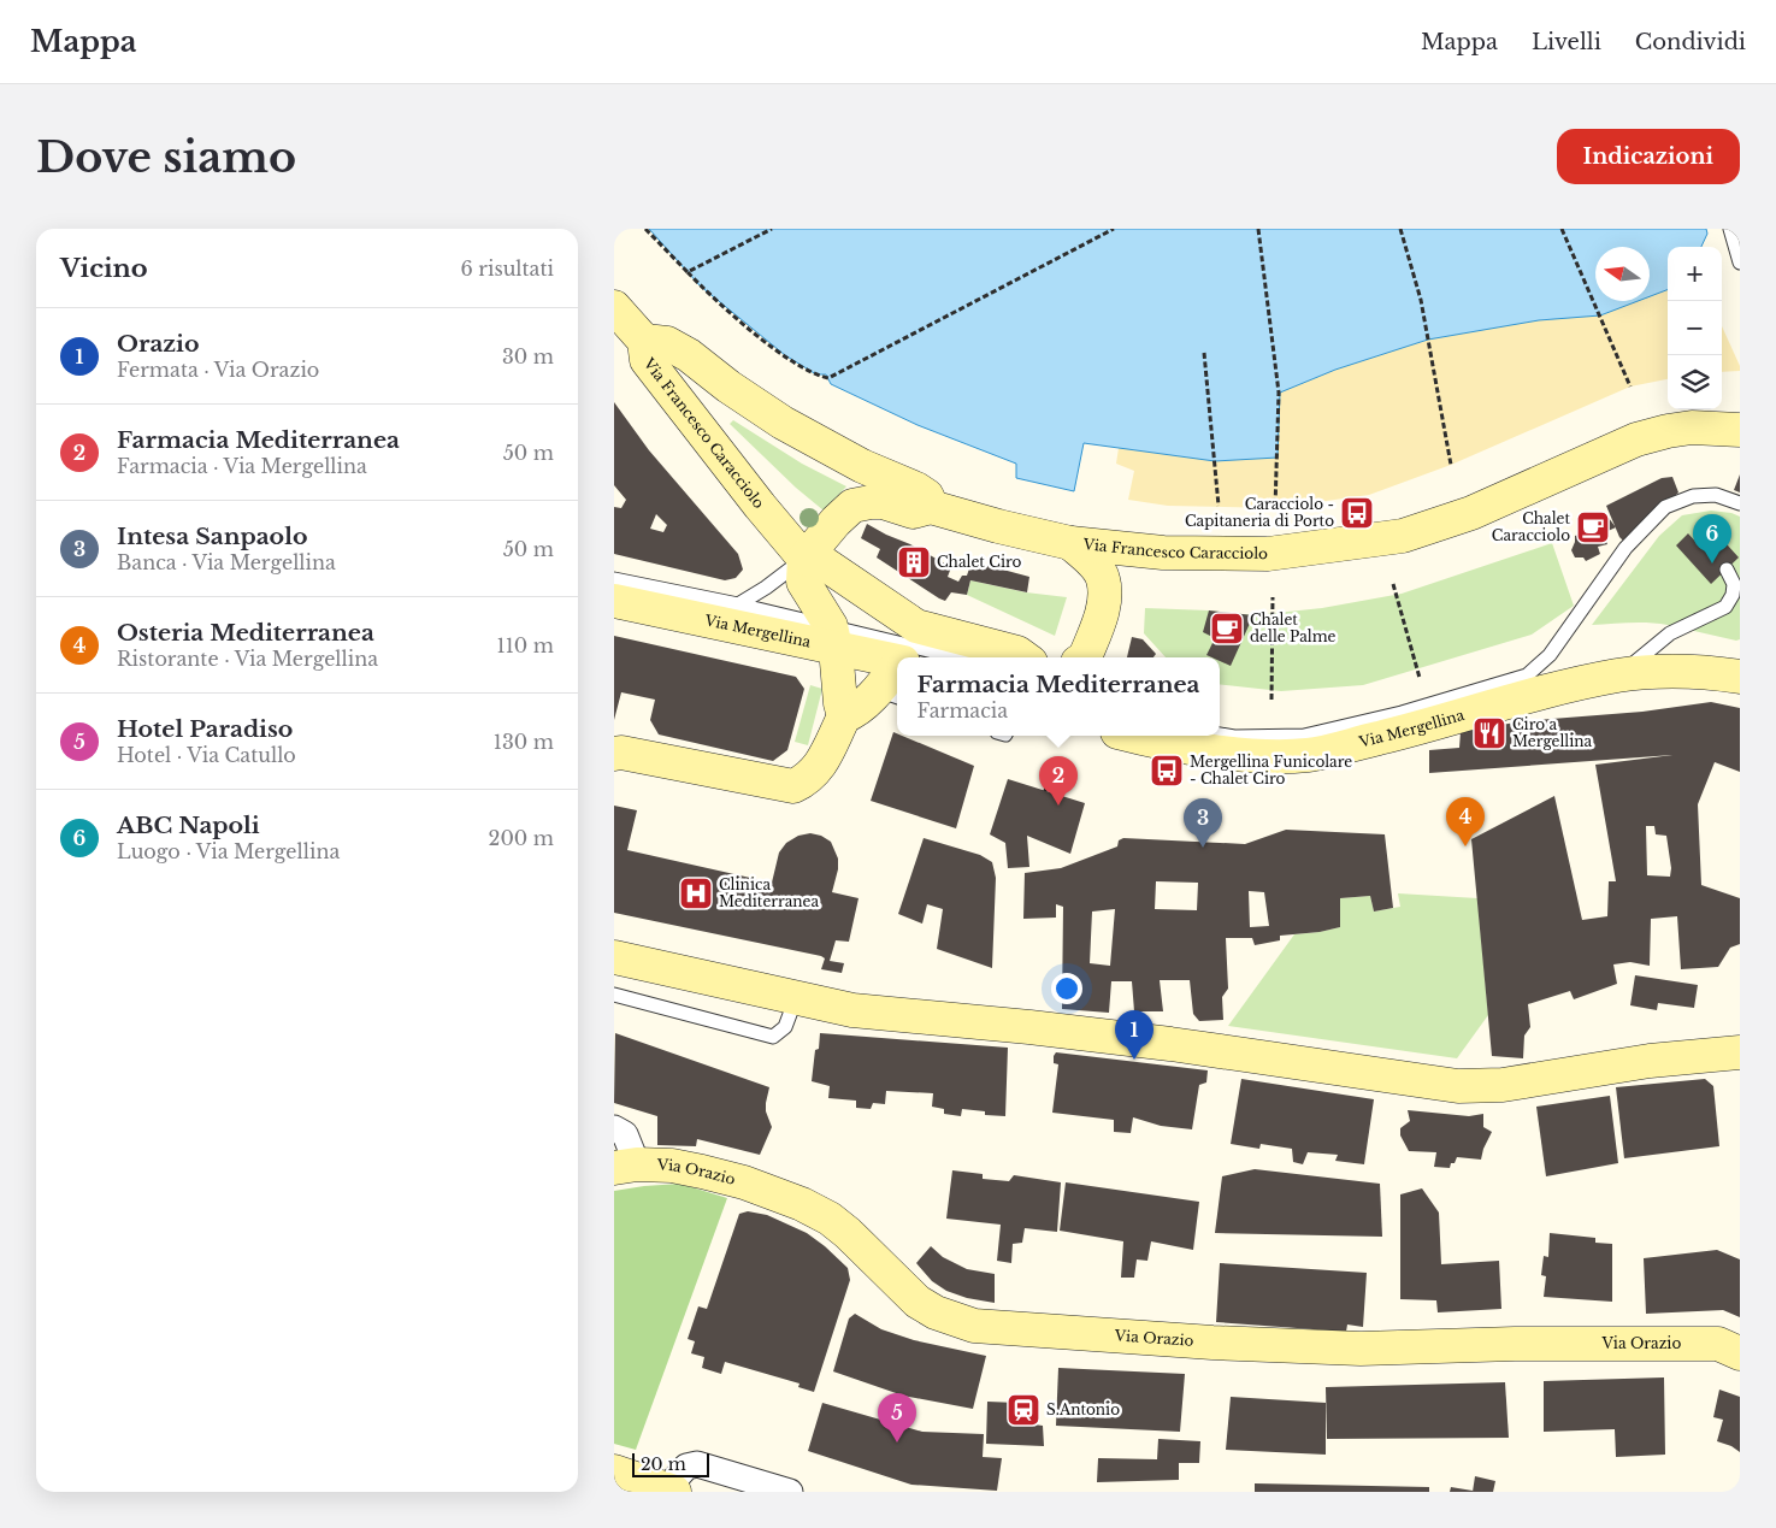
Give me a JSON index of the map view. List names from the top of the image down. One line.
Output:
{"streets":{"street":["Via Francesco Caracciolo","Via Mergellina","Via Orazio"]},"places":{"bus stop":["Caracciolo - Capitaneria di Porto","Mergellina Funicolare - Chalet Ciro"],"cafe":["Chalet Caracciolo","Chalet delle Palme"],"building":["Chalet Ciro"],"restaurant":["Ciro a Mergellina"],"hospital":["Clinica Mediterranea"],"station":["S.Antonio"]},"scale_bar":"20 m","north":"left","page":{"header":"Mappa","nav":["Mappa","Livelli","Condividi"],"buttons":"Indicazioni","title":"Dove siamo","heading":["Vicino","6 risultati"],"map_buttons":["+","−"],"list":[{"mark":"1","name":"Orazio","note":"Fermata · Via Orazio","value":"30 m"},{"mark":"2","name":"Farmacia Mediterranea","note":"Farmacia · Via Mergellina","value":"50 m"},{"mark":"3","name":"Intesa Sanpaolo","note":"Banca · Via Mergellina","value":"50 m"},{"mark":"4","name":"Osteria Mediterranea","note":"Ristorante · Via Mergellina","value":"110 m"},{"mark":"5","name":"Hotel Paradiso","note":"Hotel · Via Catullo","value":"130 m"},{"mark":"6","name":"ABC Napoli","note":"Luogo · Via Mergellina","value":"200 m"}],"pins":["6","2","4","3","1","5"],"popup":["Farmacia Mediterranea","Farmacia"],"scale":"20 m"}}
